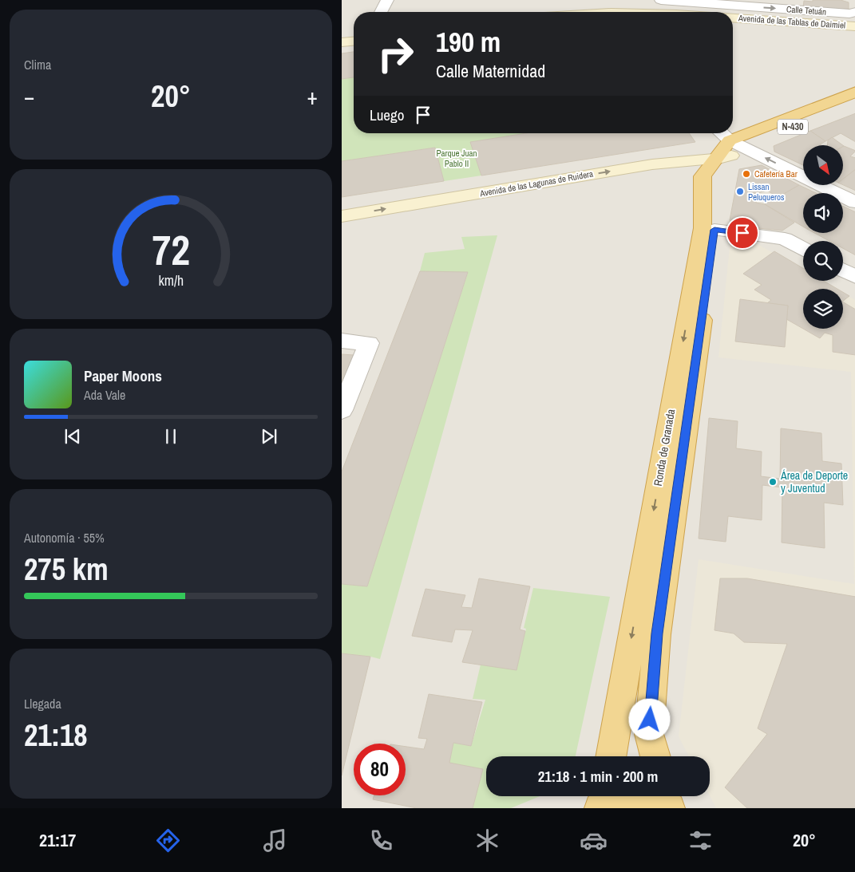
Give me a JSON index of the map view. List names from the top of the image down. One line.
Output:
{"streets":{"highway":["N-430","Ronda de Granada"],"main road":["Avenida de las Tablas de Daimiel","Avenida de las Lagunas de Ruidera"],"street":["Calle Tetuán"]},"crossings":[["N-430","Avenida de las Lagunas de Ruidera"],["N-430","Ronda de Granada"],["Avenida de las Lagunas de Ruidera","Ronda de Granada"]],"one_way":["Avenida de las Lagunas de Ruidera"],"parks":["Parque Juan Pablo II"],"places":["Cafetería Bar","Lissan Peluqueros","Área de Deporte y Juventud"],"north":"bottom right","page":{"tile":["Clima",["Autonomía · 55%","275 km"],["Llegada","21:18"]],"turn":["190 m","Calle Maternidad"],"heat":["−","20°","+"],"then":"Luego","song":["Paper Moons","Ada Vale"],"limit":"80","trip":"21:18 · 1 min · 200 m","tabs":["21:17","20°"],"gauge":["72","km/h"]}}
